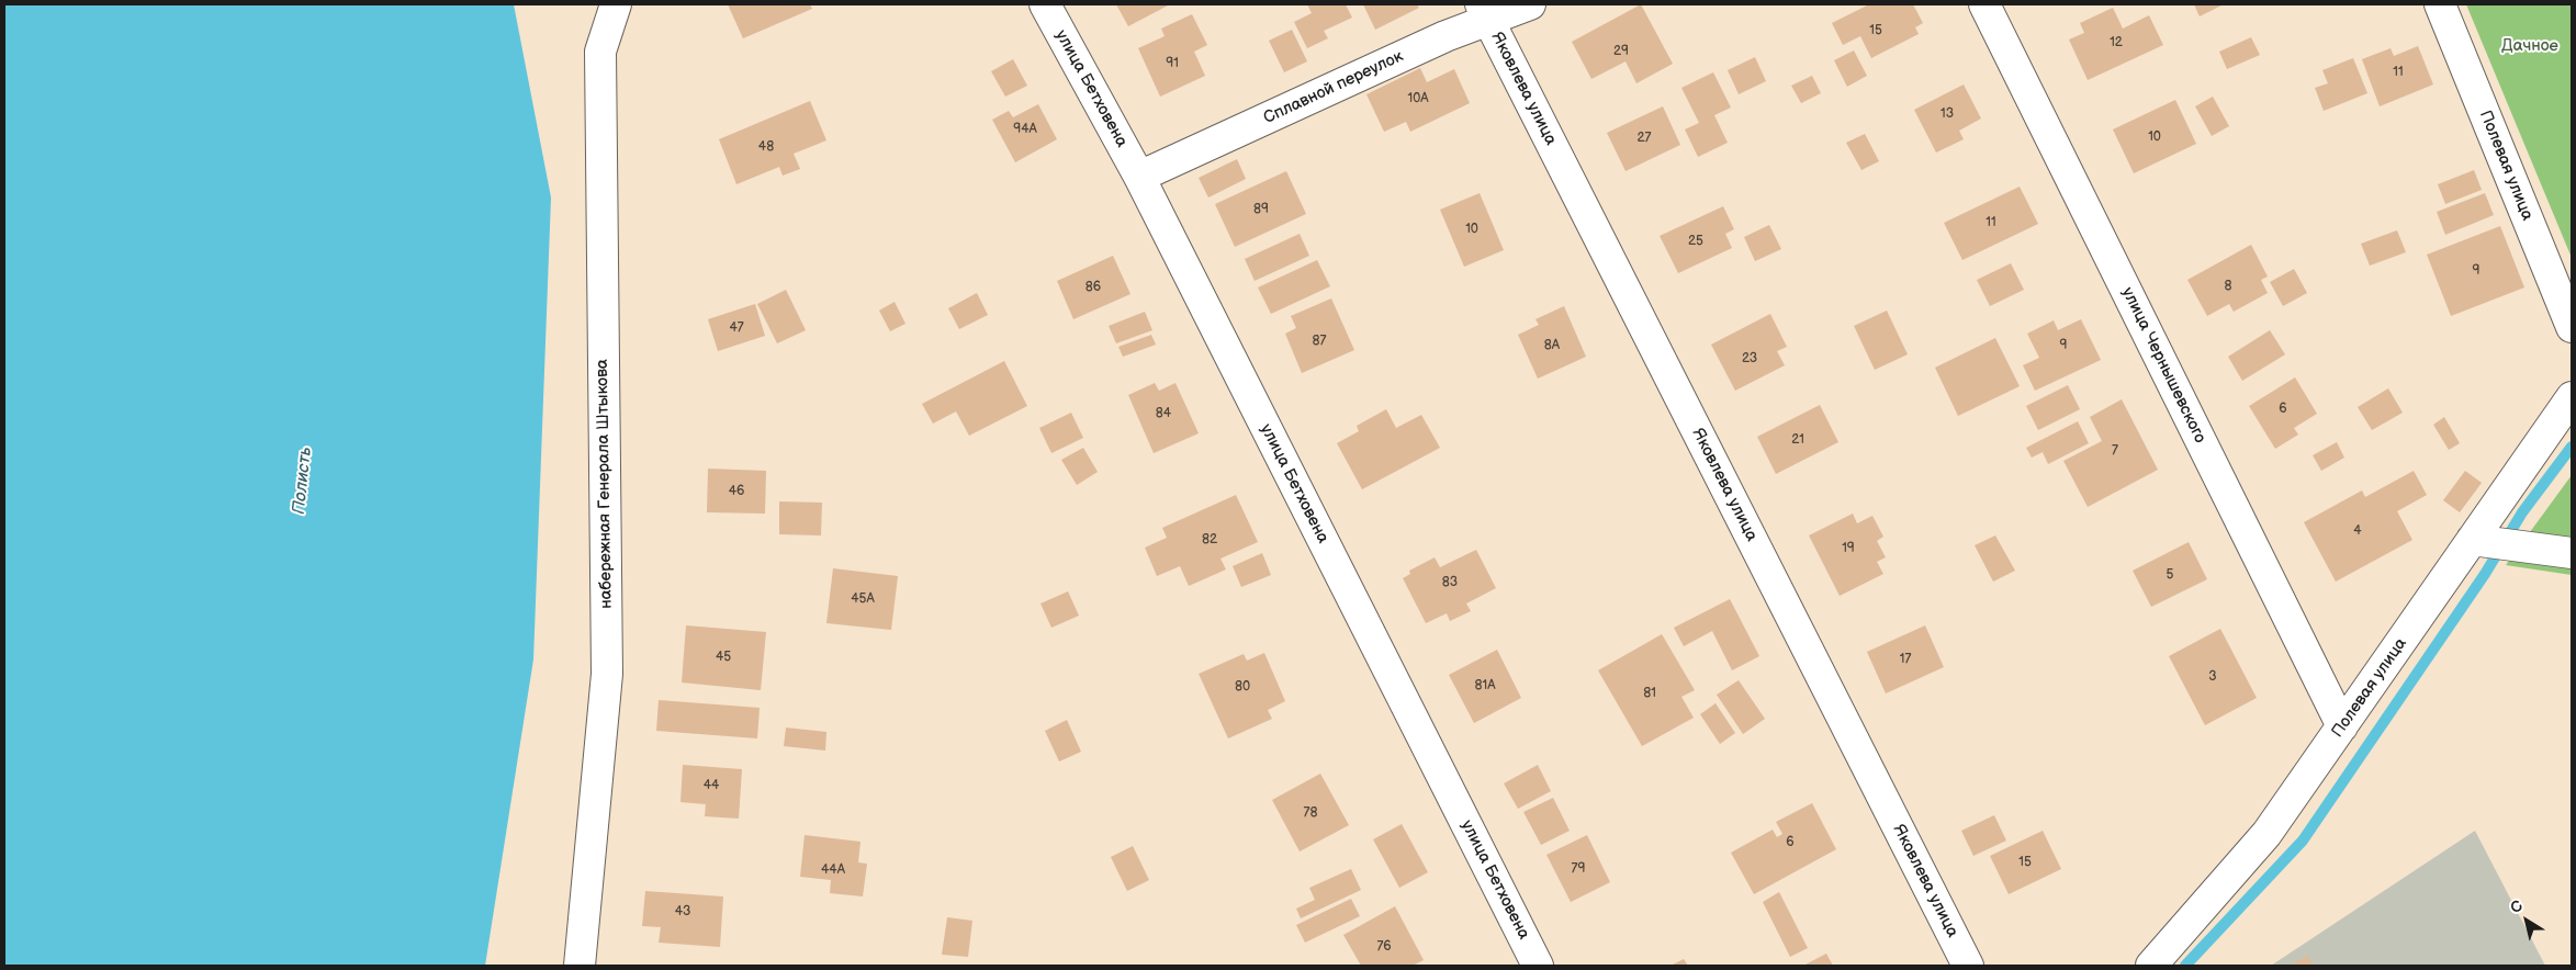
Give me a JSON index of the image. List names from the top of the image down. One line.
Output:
{"streets":{"street":["Сплавной переулок","улица Бетховена","Яковлева улица","Полевая улица","улица Чернышевского","набережная Генерала Штыкова"]},"crossings":[["Сплавной переулок","улица Бетховена"],["Сплавной переулок","Яковлева улица"],["Полевая улица","улица Чернышевского"]],"water":["Полисть"],"parks":["Дачное"],"house_numbers":["15","12","29","91","11","10А","13","94А","10","27","48","89","11","10","25","9","8","86","47","87","8А","9","23","6","84","21","7","46","4","82","19","5","83","45А","45","17","3","81А","80","81","44","78","6","15","79","44А","43","76"],"north":"top left"}
